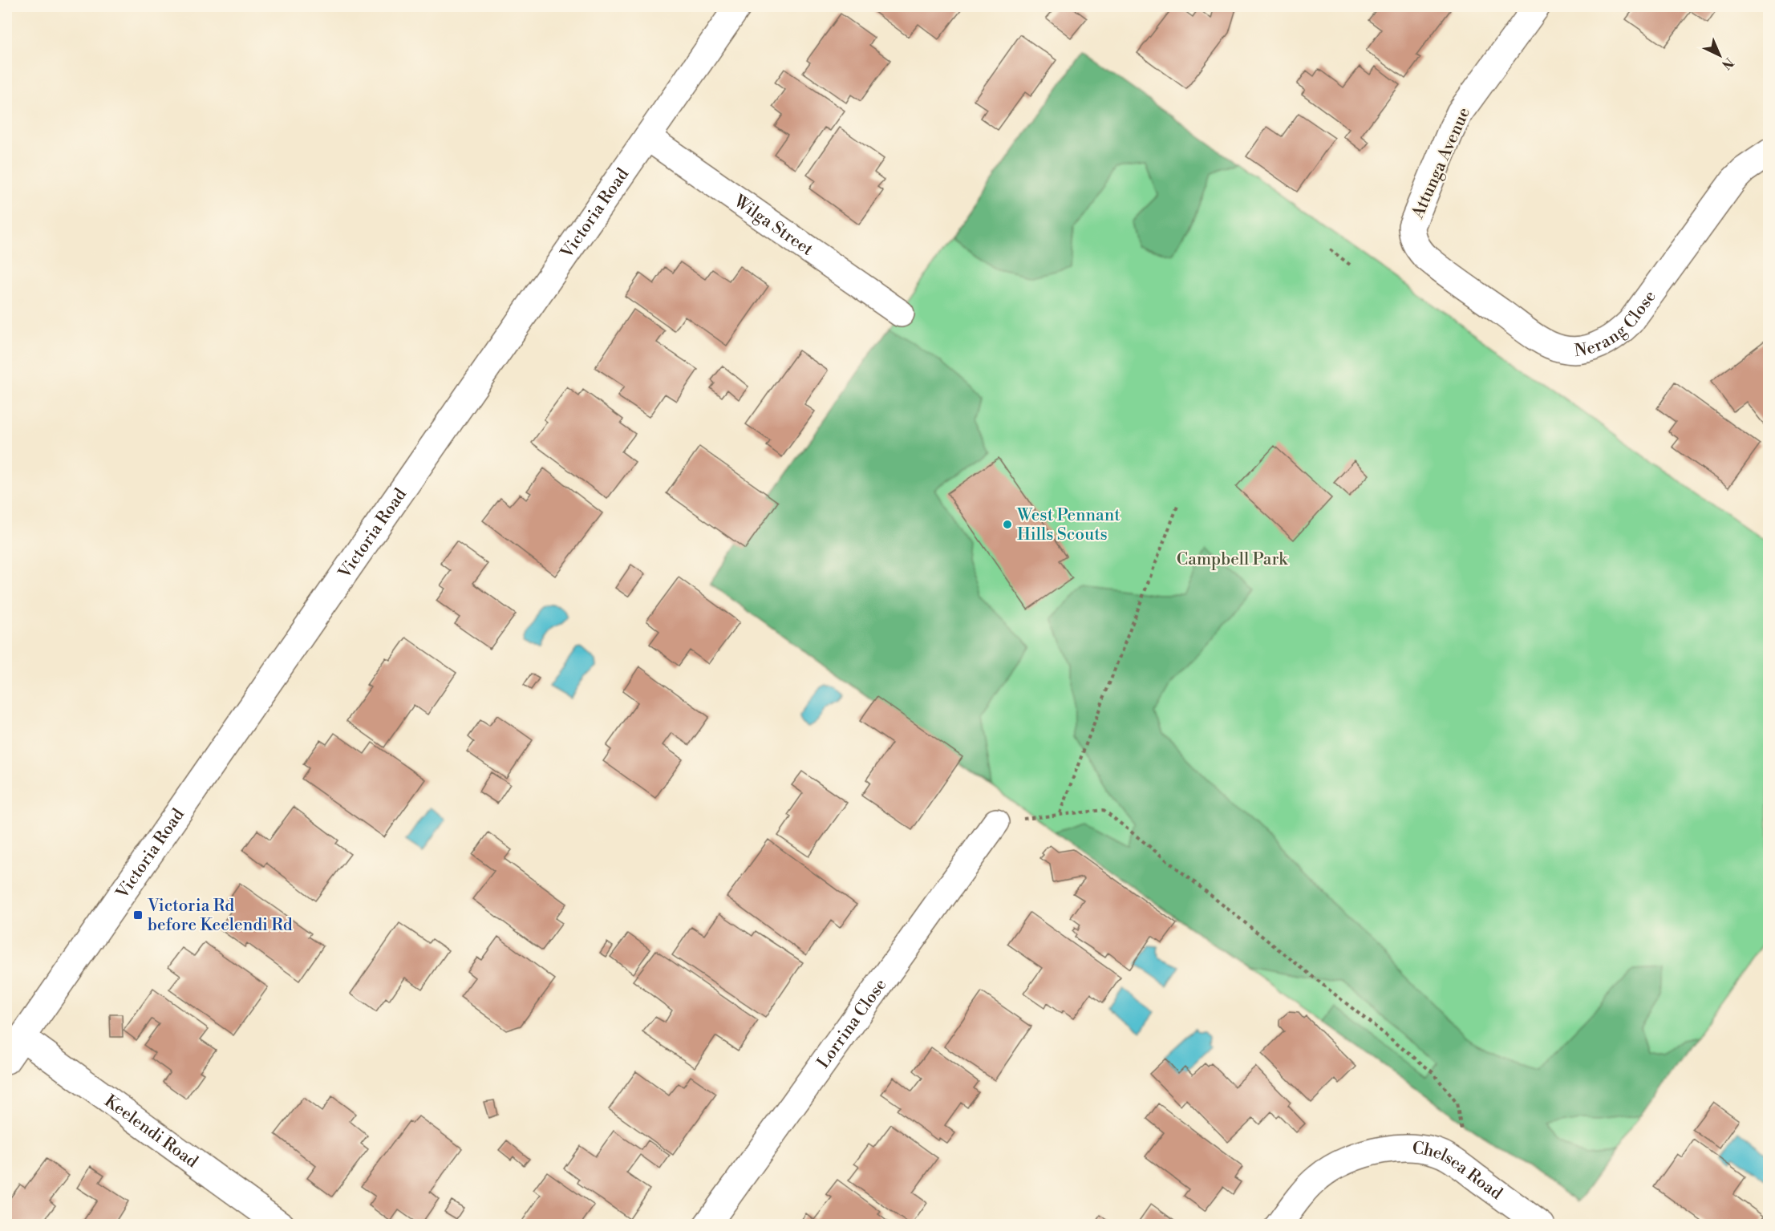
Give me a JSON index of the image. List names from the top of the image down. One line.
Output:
{"streets":{"street":["Attunga Avenue","Victoria Road","Wilga Street","Nerang Close","Lorrina Close","Keelendi Road","Chelsea Road"]},"crossings":[["Attunga Avenue","Nerang Close"],["Victoria Road","Wilga Street"],["Victoria Road","Keelendi Road"]],"parks":["Campbell Park"],"places":{"other":["West Pennant Hills Scouts"],"transit":["Victoria Rd before Keelendi Rd"]},"north":"bottom right"}
